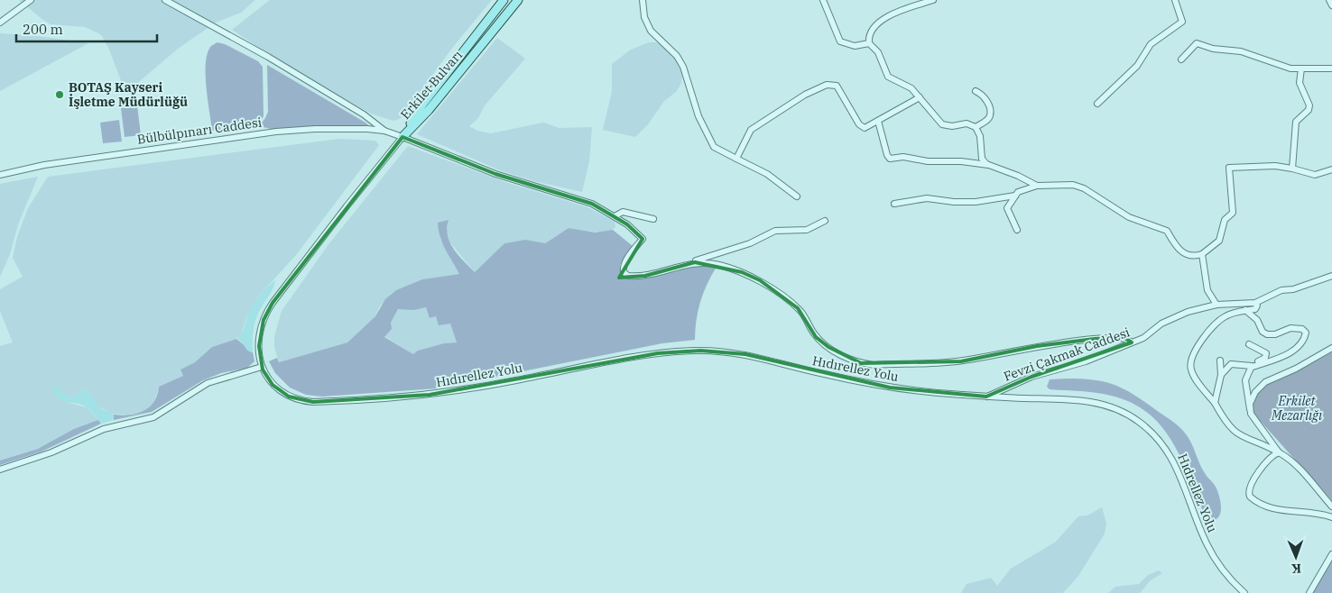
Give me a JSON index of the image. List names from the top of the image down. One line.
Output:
{"streets":{"main road":["Erkilet Bulvarı"],"street":["Bülbülpınarı Caddesi","Fevzi Çakmak Caddesi","Hıdırellez Yolu","Hıdrellez Yolu"]},"crossings":[["Erkilet Bulvarı","Bülbülpınarı Caddesi"],["Erkilet Bulvarı","Hıdırellez Yolu"],["Bülbülpınarı Caddesi","Hıdırellez Yolu"],["Fevzi Çakmak Caddesi","Hıdırellez Yolu"],["Fevzi Çakmak Caddesi","Hıdrellez Yolu"],["Hıdırellez Yolu","Hıdrellez Yolu"]],"parks":["Erkilet Mezarlığı"],"places":["BOTAŞ Kayseri İşletme Müdürlüğü"],"scale_bar":"200 m","north":"bottom"}
